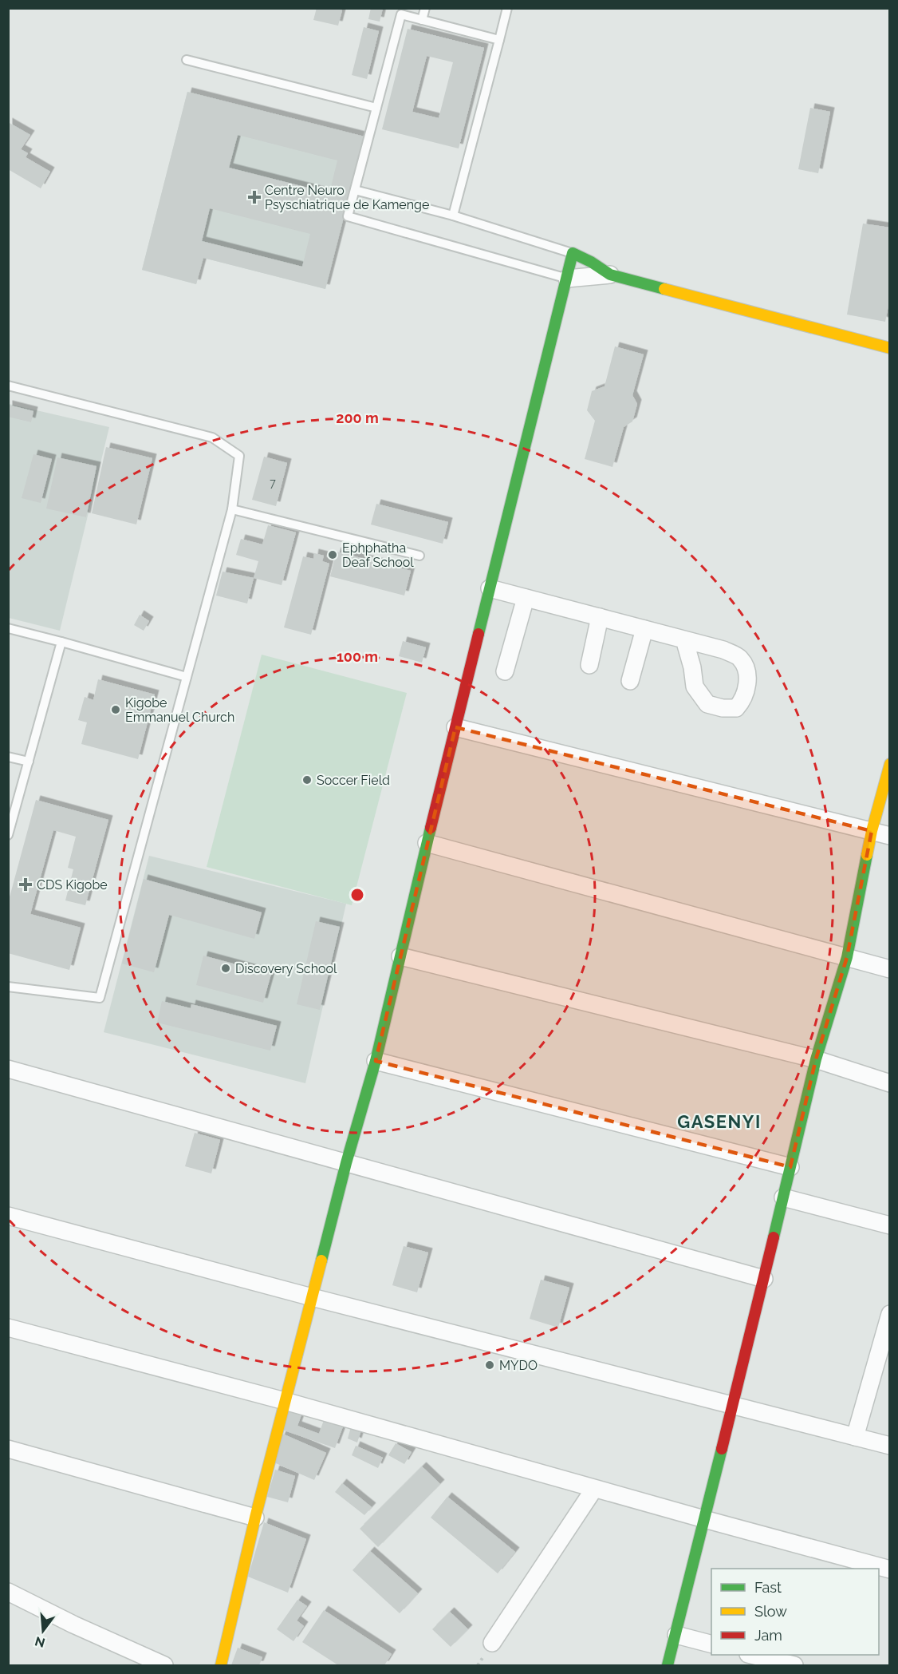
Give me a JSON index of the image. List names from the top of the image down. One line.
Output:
{"districts":["GASENYI"],"places":{"health":["Centre Neuro Psyschiatrique de Kamenge","CDS Kigobe"],"other":["Ephphatha Deaf School","Kigobe Emmanuel Church","Soccer Field","Discovery School","MYDO"]},"house_numbers":["7"],"legend":["Fast","Slow","Jam"],"north":"bottom","rings":["200 m","100 m"]}
